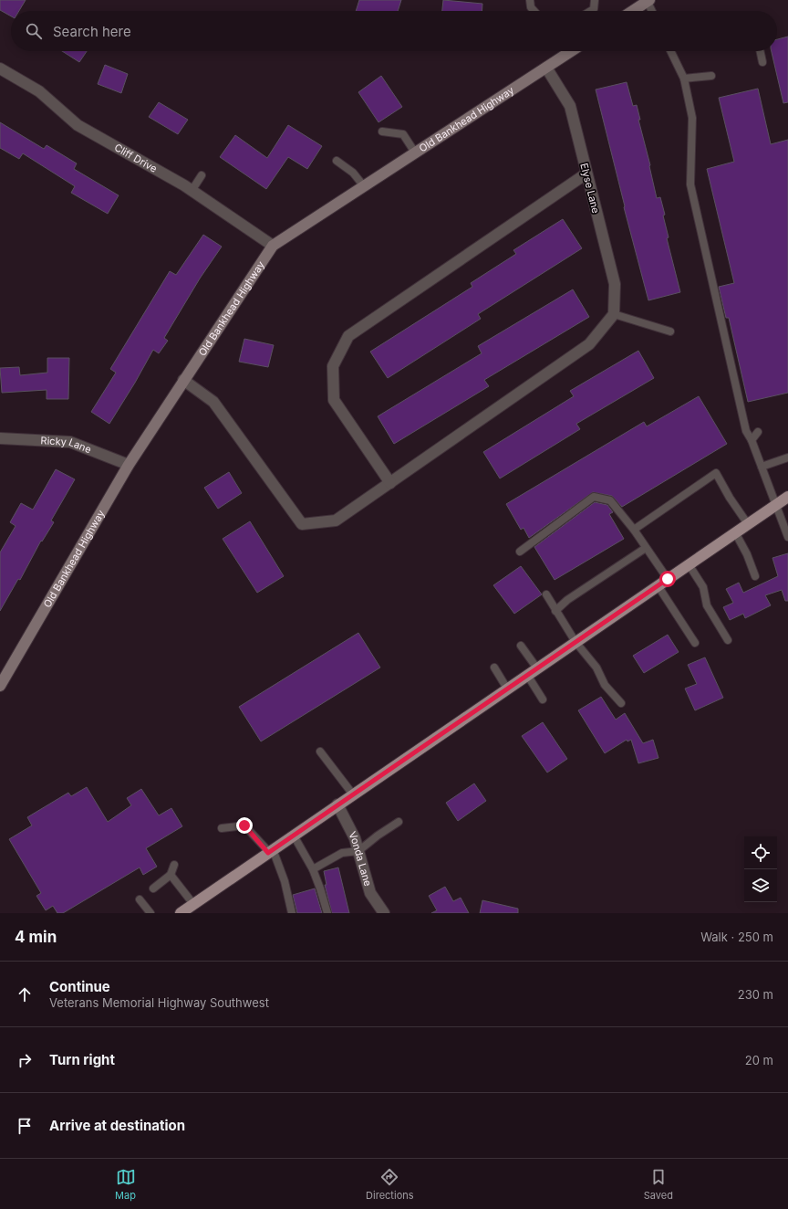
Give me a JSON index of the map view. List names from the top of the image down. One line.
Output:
{"streets":{"street":["Old Bankhead Highway","Cliff Drive","Elyse Lane","Ricky Lane","Vonda Lane"]},"crossings":[["Old Bankhead Highway","Cliff Drive"],["Old Bankhead Highway","Elyse Lane"],["Old Bankhead Highway","Ricky Lane"]],"page":{"search":"Search here","heading":["4 min","Walk · 250 m"],"list":[["Continue","Veterans Memorial Highway Southwest","230 m"],["Turn right","20 m"],"Arrive at destination"],"nav":["Map","Directions","Saved"]}}
